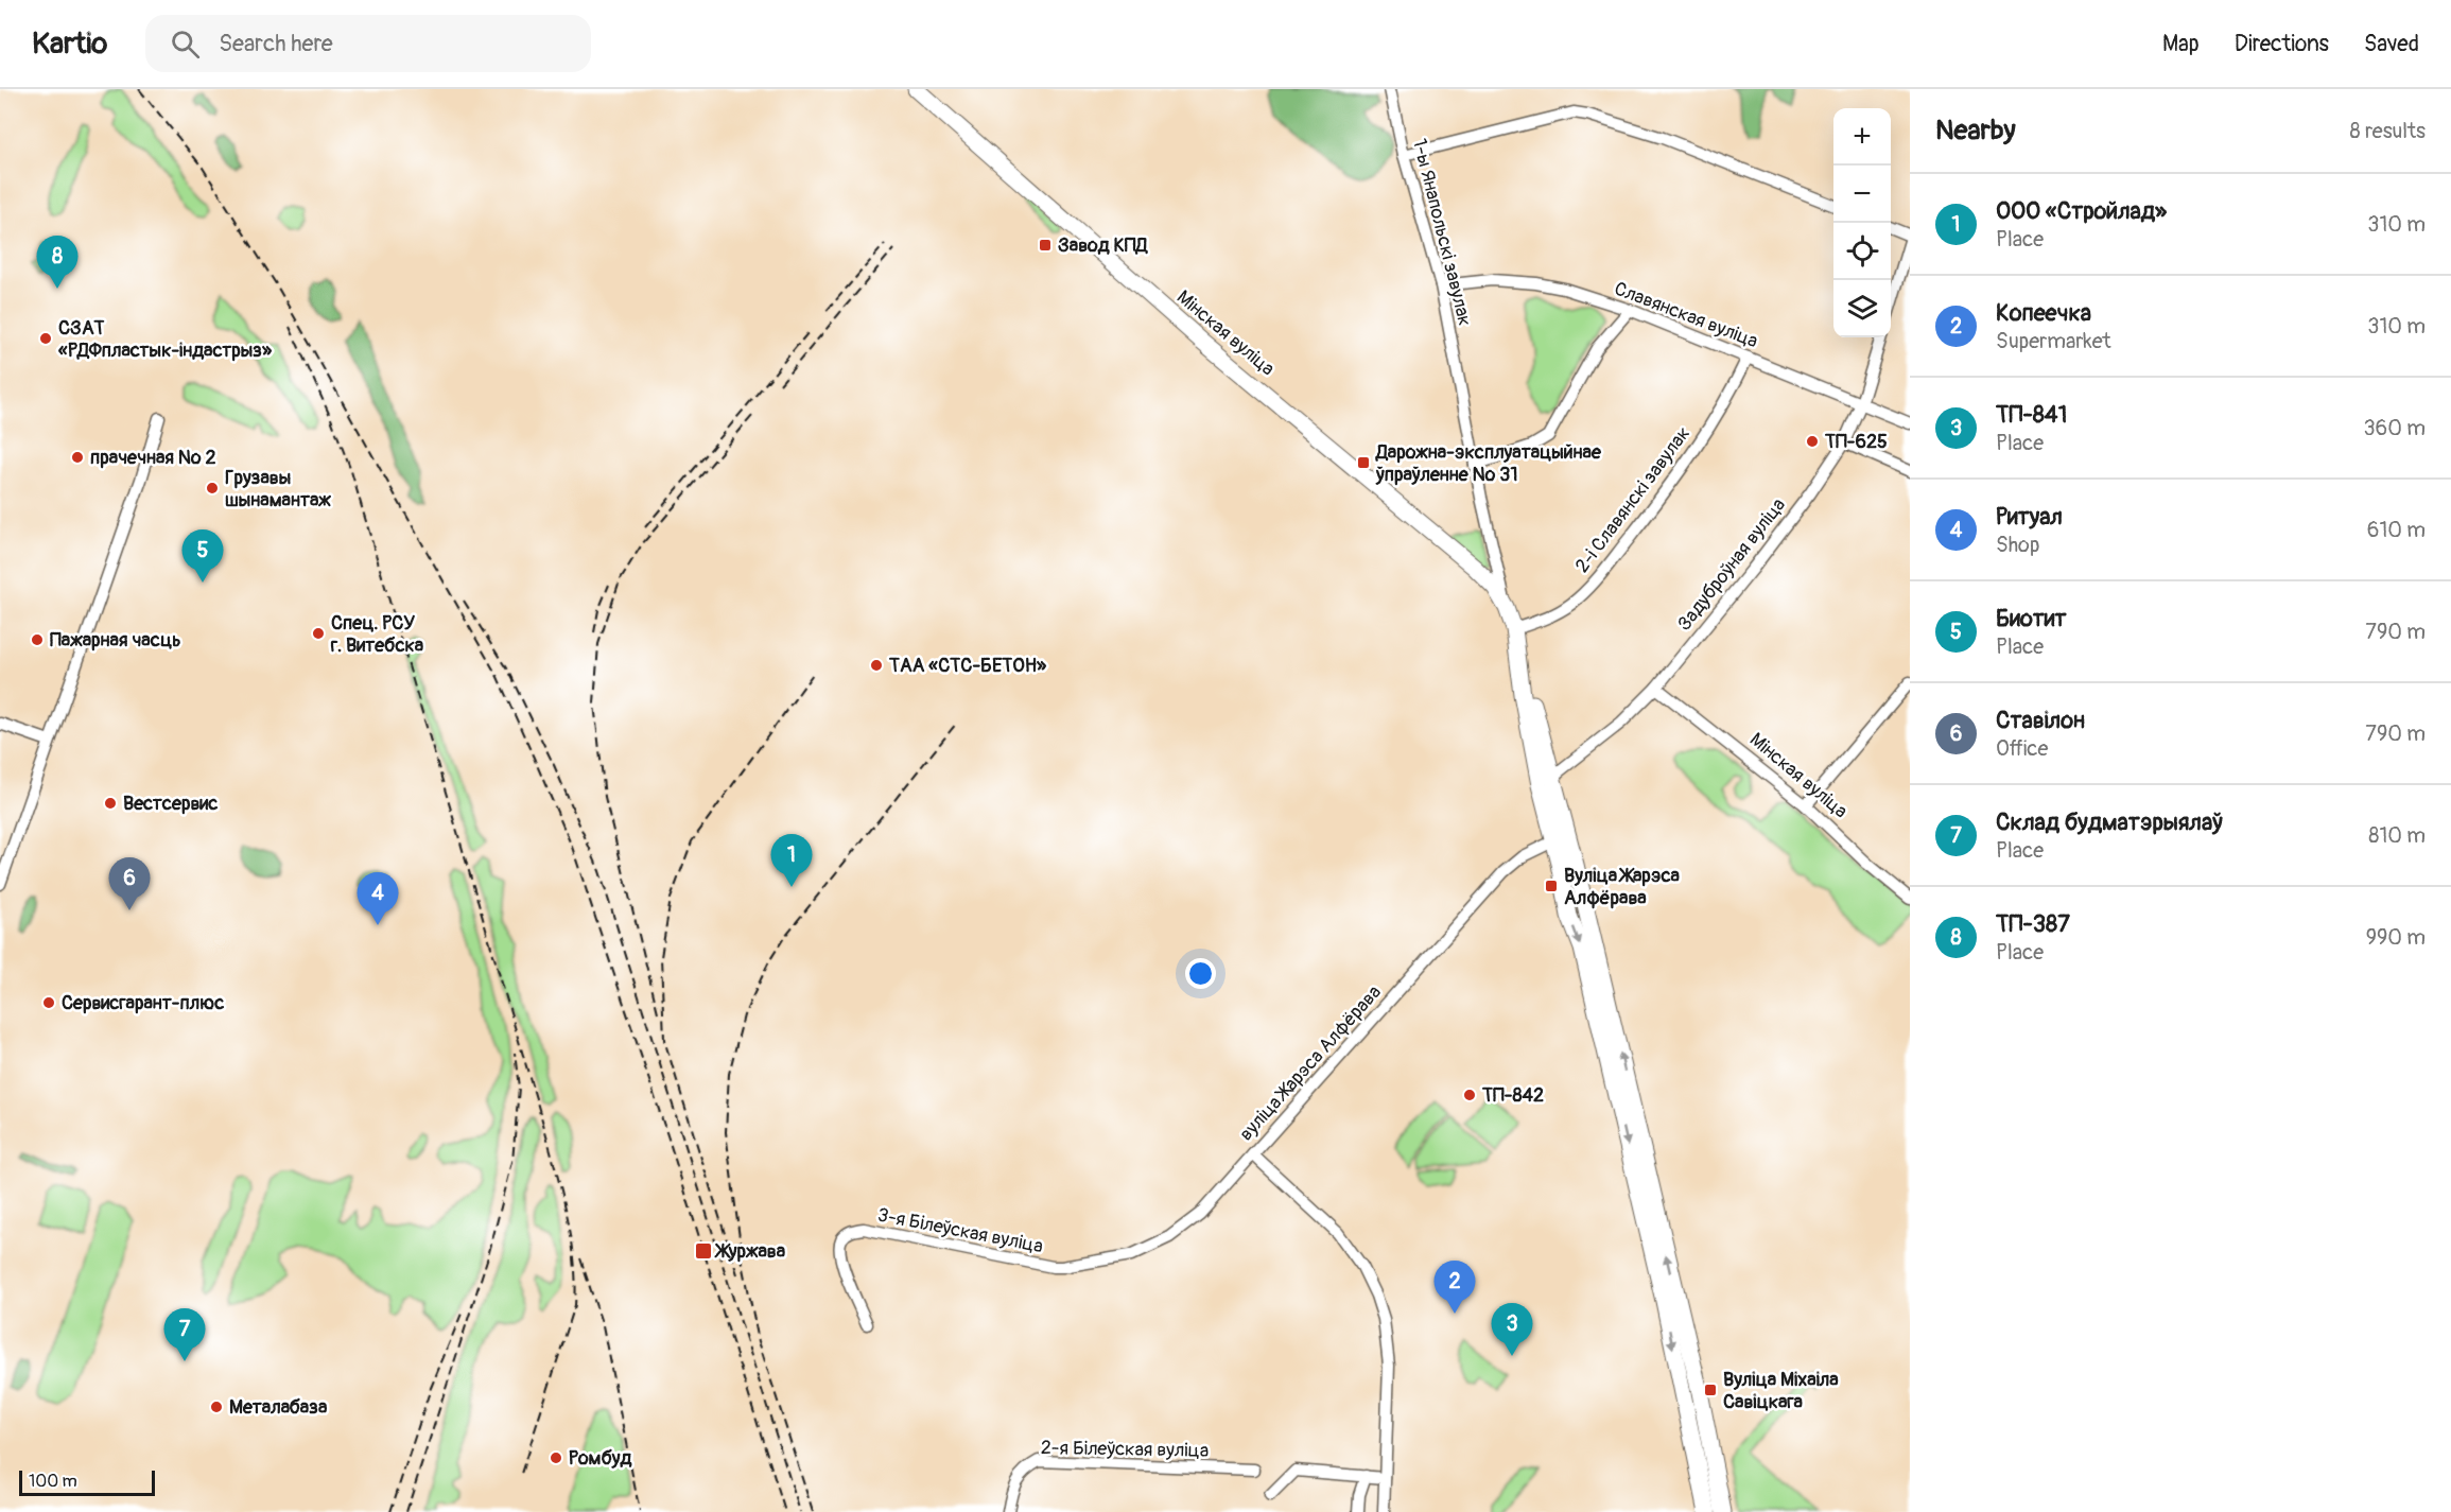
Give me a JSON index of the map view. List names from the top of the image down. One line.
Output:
{"streets":{"main road":["Мінская вуліца"],"street":["1-ы Янапольскі завулак","Славянская вуліца","2-і Славянскі завулак","Задуброўная вуліца","вуліца Жарэса Алфёрава","3-я Білеўская вуліца","2-я Білеўская вуліца"]},"crossings":[["1-ы Янапольскі завулак","Славянская вуліца"],["1-ы Янапольскі завулак","Мінская вуліца"],["Славянская вуліца","2-і Славянскі завулак"],["Славянская вуліца","Задуброўная вуліца"],["Мінская вуліца","2-і Славянскі завулак"],["Мінская вуліца","Задуброўная вуліца"],["Мінская вуліца","вуліца Жарэса Алфёрава"],["вуліца Жарэса Алфёрава","3-я Білеўская вуліца"]],"places":{"transit":["Завод КПД","Дарожна-эксплуатацыйнае ўпраўленне № 31","Вуліца Жарэса Алфёрава","Журжава","Вуліца Міхаіла Савіцкага"],"other":["СЗАТ «РДФпластык-індастрыз»","ТП-625","прачечная № 2","Грузавы шынамантаж","Спец. РСУ г. Витебска","Пажарная часць","ТАА «СТС-БЕТОН»","Вестсервис","Сервисгарант-плюс","ТП-842","Металабаза","Ромбуд"]},"scale_bar":"100 m","page":{"header":"Kartio","search":"Search here","nav":["Map","Directions","Saved"],"heading":["Nearby","8 results"],"map_buttons":["+","−"],"list":[{"mark":"1","name":"ООО «Стройлад»","note":"Place","value":"310 m"},{"mark":"2","name":"Копеечка","note":"Supermarket","value":"310 m"},{"mark":"3","name":"ТП-841","note":"Place","value":"360 m"},{"mark":"4","name":"Ритуал","note":"Shop","value":"610 m"},{"mark":"5","name":"Биотит","note":"Place","value":"790 m"},{"mark":"6","name":"Ставілон","note":"Office","value":"790 m"},{"mark":"7","name":"Склад будматэрыялаў","note":"Place","value":"810 m"},{"mark":"8","name":"ТП-387","note":"Place","value":"990 m"}],"pins":["8","5","1","6","4","2","3","7"],"scale":"100 m"}}
